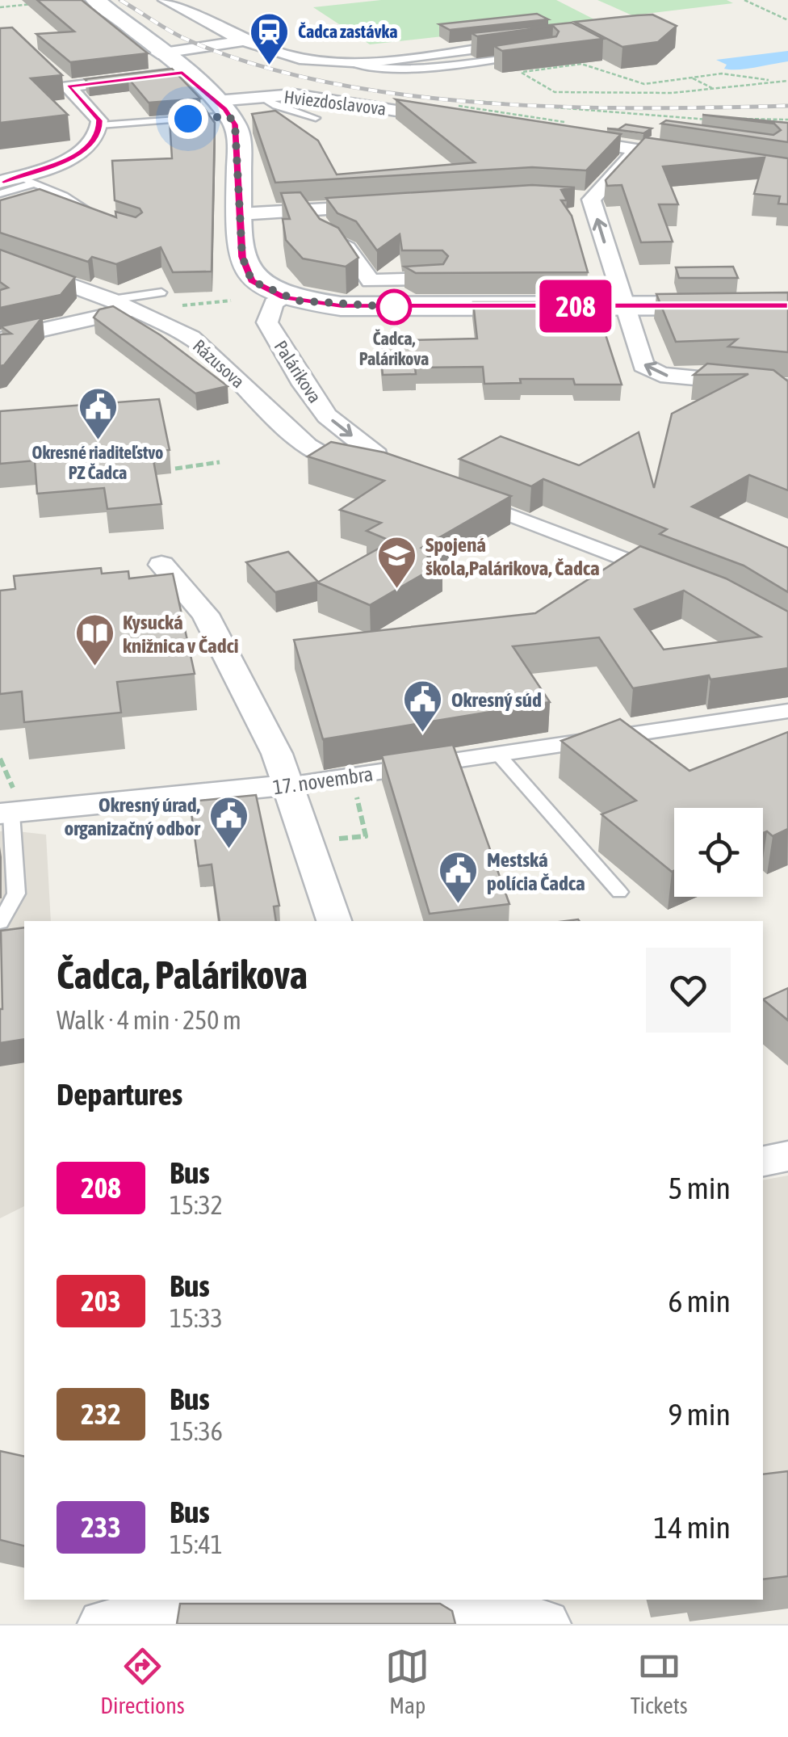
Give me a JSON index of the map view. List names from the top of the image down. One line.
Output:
{"streets":{"street":["Hviezdoslavova","Rázusova","Palárikova","17. novembra"]},"crossings":[["Rázusova","Palárikova"]],"one_way":["Palárikova"],"places":{"station":["Čadca zastávka"],"other":["Čadca, Palárikova"],"public building":["Okresné riaditeľstvo PZ Čadca","Okresný súd","Okresný úrad, organizačný odbor","Mestská polícia Čadca"],"school or university":["Spojená škola,Palárikova, Čadca"],"library":["Kysucká knižnica v Čadci"]},"lines":["bus line 208"],"page":{"on_map":"208","heading":[["Čadca, Palárikova","Walk · 4 min · 250 m"],"Departures"],"list":[{"mark":"208","name":"Bus","note":"15:32","value":"5 min"},{"mark":"203","name":"Bus","note":"15:33","value":"6 min"},{"mark":"232","name":"Bus","note":"15:36","value":"9 min"},{"mark":"233","name":"Bus","note":"15:41","value":"14 min"}],"tabs":["Directions","Map","Tickets"]}}
